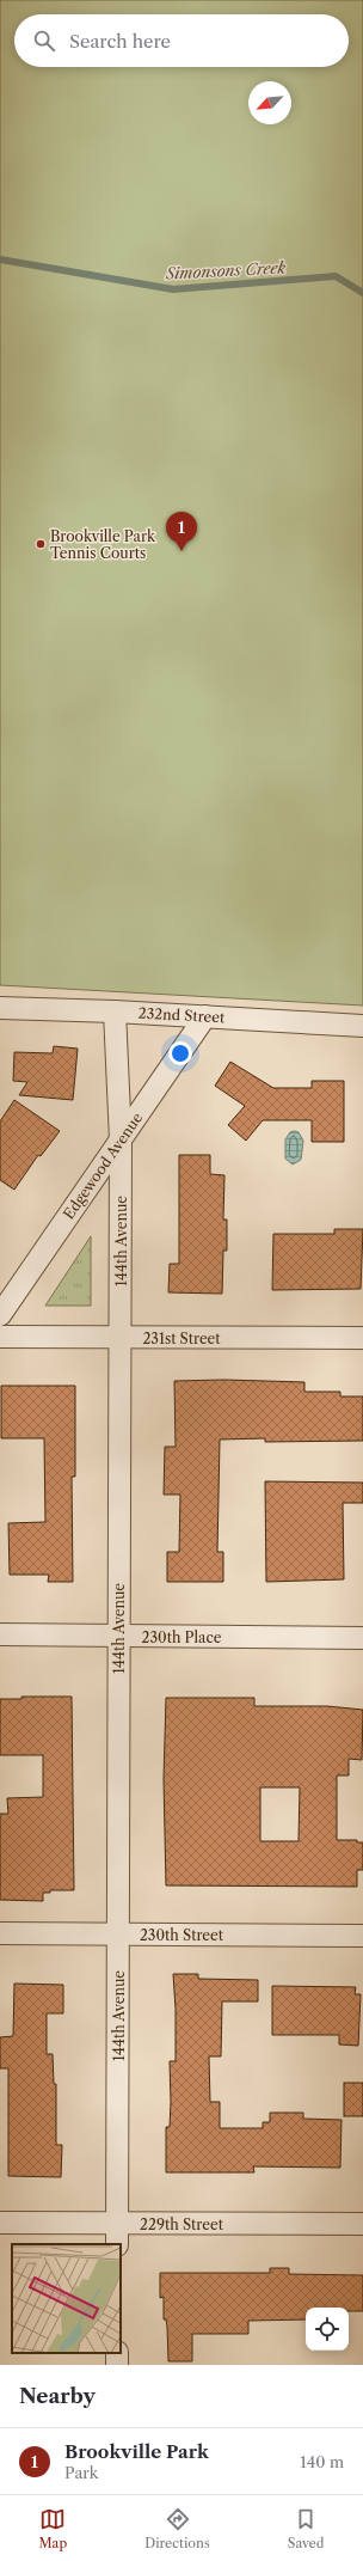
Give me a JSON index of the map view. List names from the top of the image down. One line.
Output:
{"streets":{"street":["232nd Street","Edgewood Avenue","144th Avenue","231st Street","230th Place","230th Street","229th Street"]},"crossings":[["232nd Street","Edgewood Avenue"],["232nd Street","144th Avenue"],["Edgewood Avenue","144th Avenue"],["144th Avenue","231st Street"],["144th Avenue","230th Place"],["144th Avenue","230th Street"],["144th Avenue","229th Street"]],"water":["Simonsons Creek"],"places":["Brookville Park Tennis Courts"],"north":"bottom left","page":{"search":"Search here","pins":"1","heading":"Nearby","list":[{"mark":"1","name":"Brookville Park","note":"Park","value":"140 m"}],"nav":["Map","Directions","Saved"]}}
